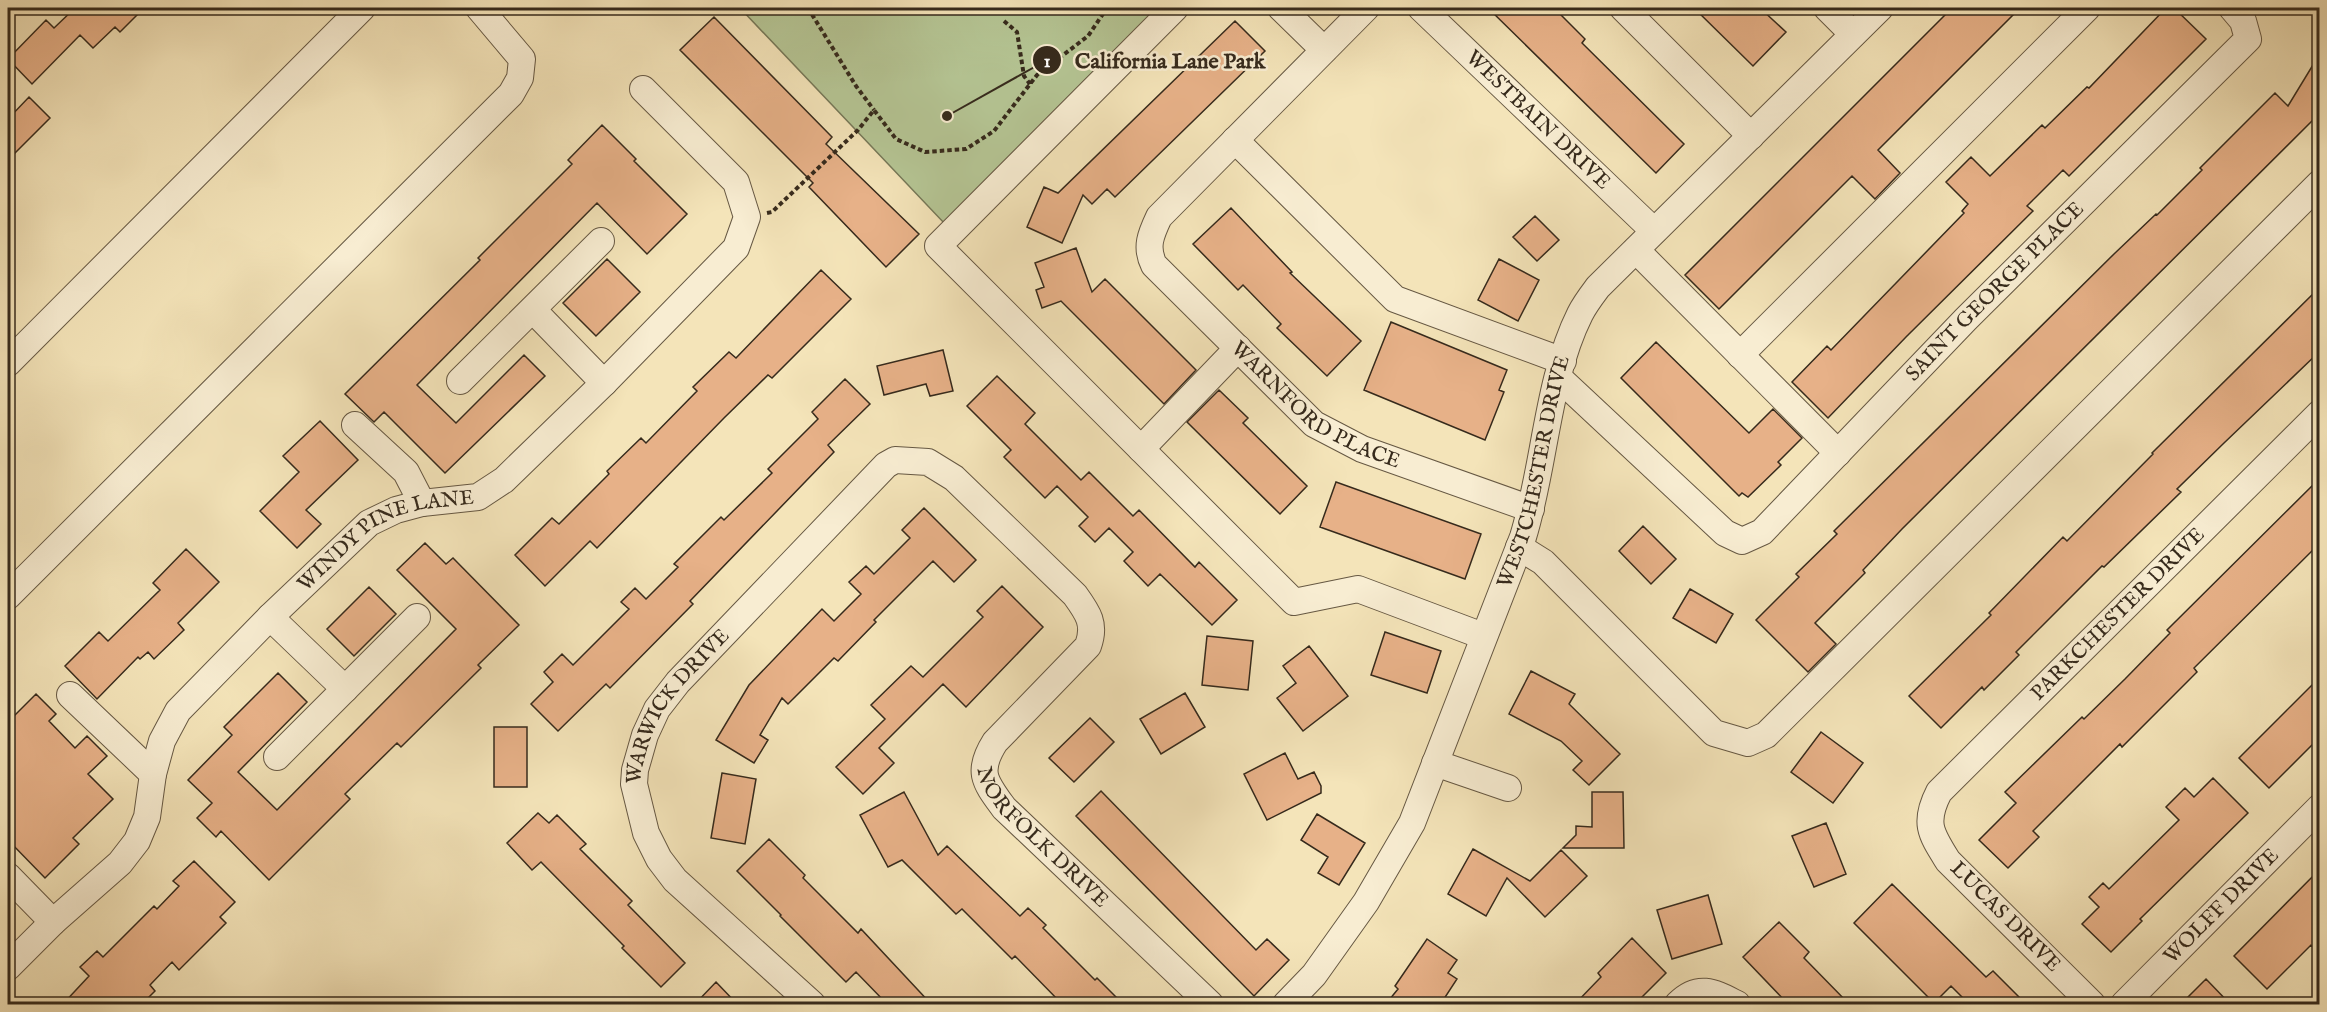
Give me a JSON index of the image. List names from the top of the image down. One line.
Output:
{"streets":{"street":["WESTBAIN DRIVE","SAINT GEORGE PLACE","WARNFORD PLACE","WESTCHESTER DRIVE","WINDY PINE LANE","PARKCHESTER DRIVE","WARWICK DRIVE","NORFOLK DRIVE","WOLFF DRIVE","LUCAS DRIVE"]},"crossings":[["WESTBAIN DRIVE","WESTCHESTER DRIVE"],["SAINT GEORGE PLACE","WESTCHESTER DRIVE"],["WARNFORD PLACE","WESTCHESTER DRIVE"],["PARKCHESTER DRIVE","LUCAS DRIVE"],["WARWICK DRIVE","NORFOLK DRIVE"]],"places":["California Lane Park"]}
